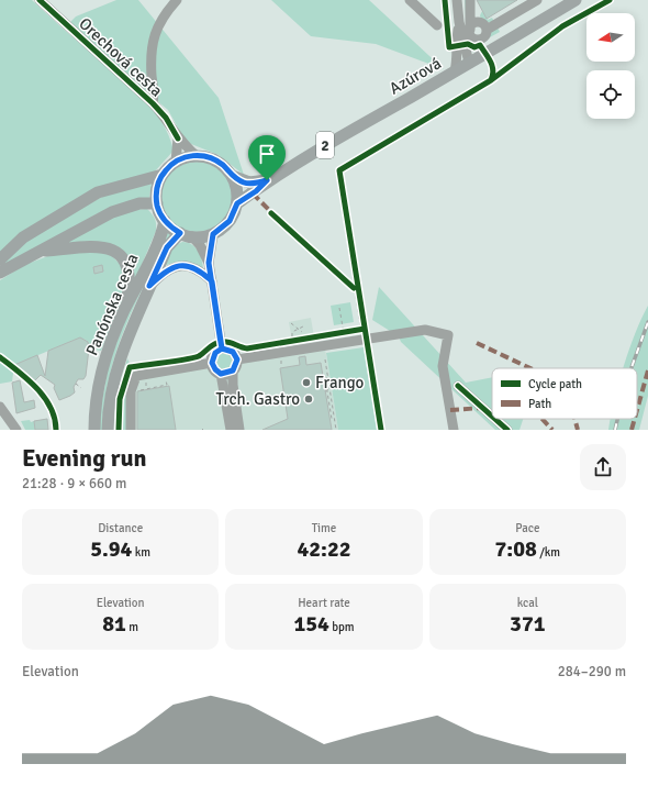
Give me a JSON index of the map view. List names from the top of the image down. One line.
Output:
{"streets":{"main road":["Azúrová","2","Panónska cesta"],"street":["Orechová cesta"]},"crossings":[["Orechová cesta","2"],["Orechová cesta","Panónska cesta"],["Azúrová","2"],["2","Panónska cesta"]],"places":["Frango","Trch. Gastro"],"legend":["Cycle path","Path"],"north":"left","page":{"heading":["Evening run","21:28 · 9 × 660 m"],"stats":[["Distance","5.94 km"],["Time","42:22"],["Pace","7:08 /km"],["Elevation","81 m"],["Heart rate","154 bpm"],["kcal","371"]],"chart":["Elevation","284–290 m"]}}
